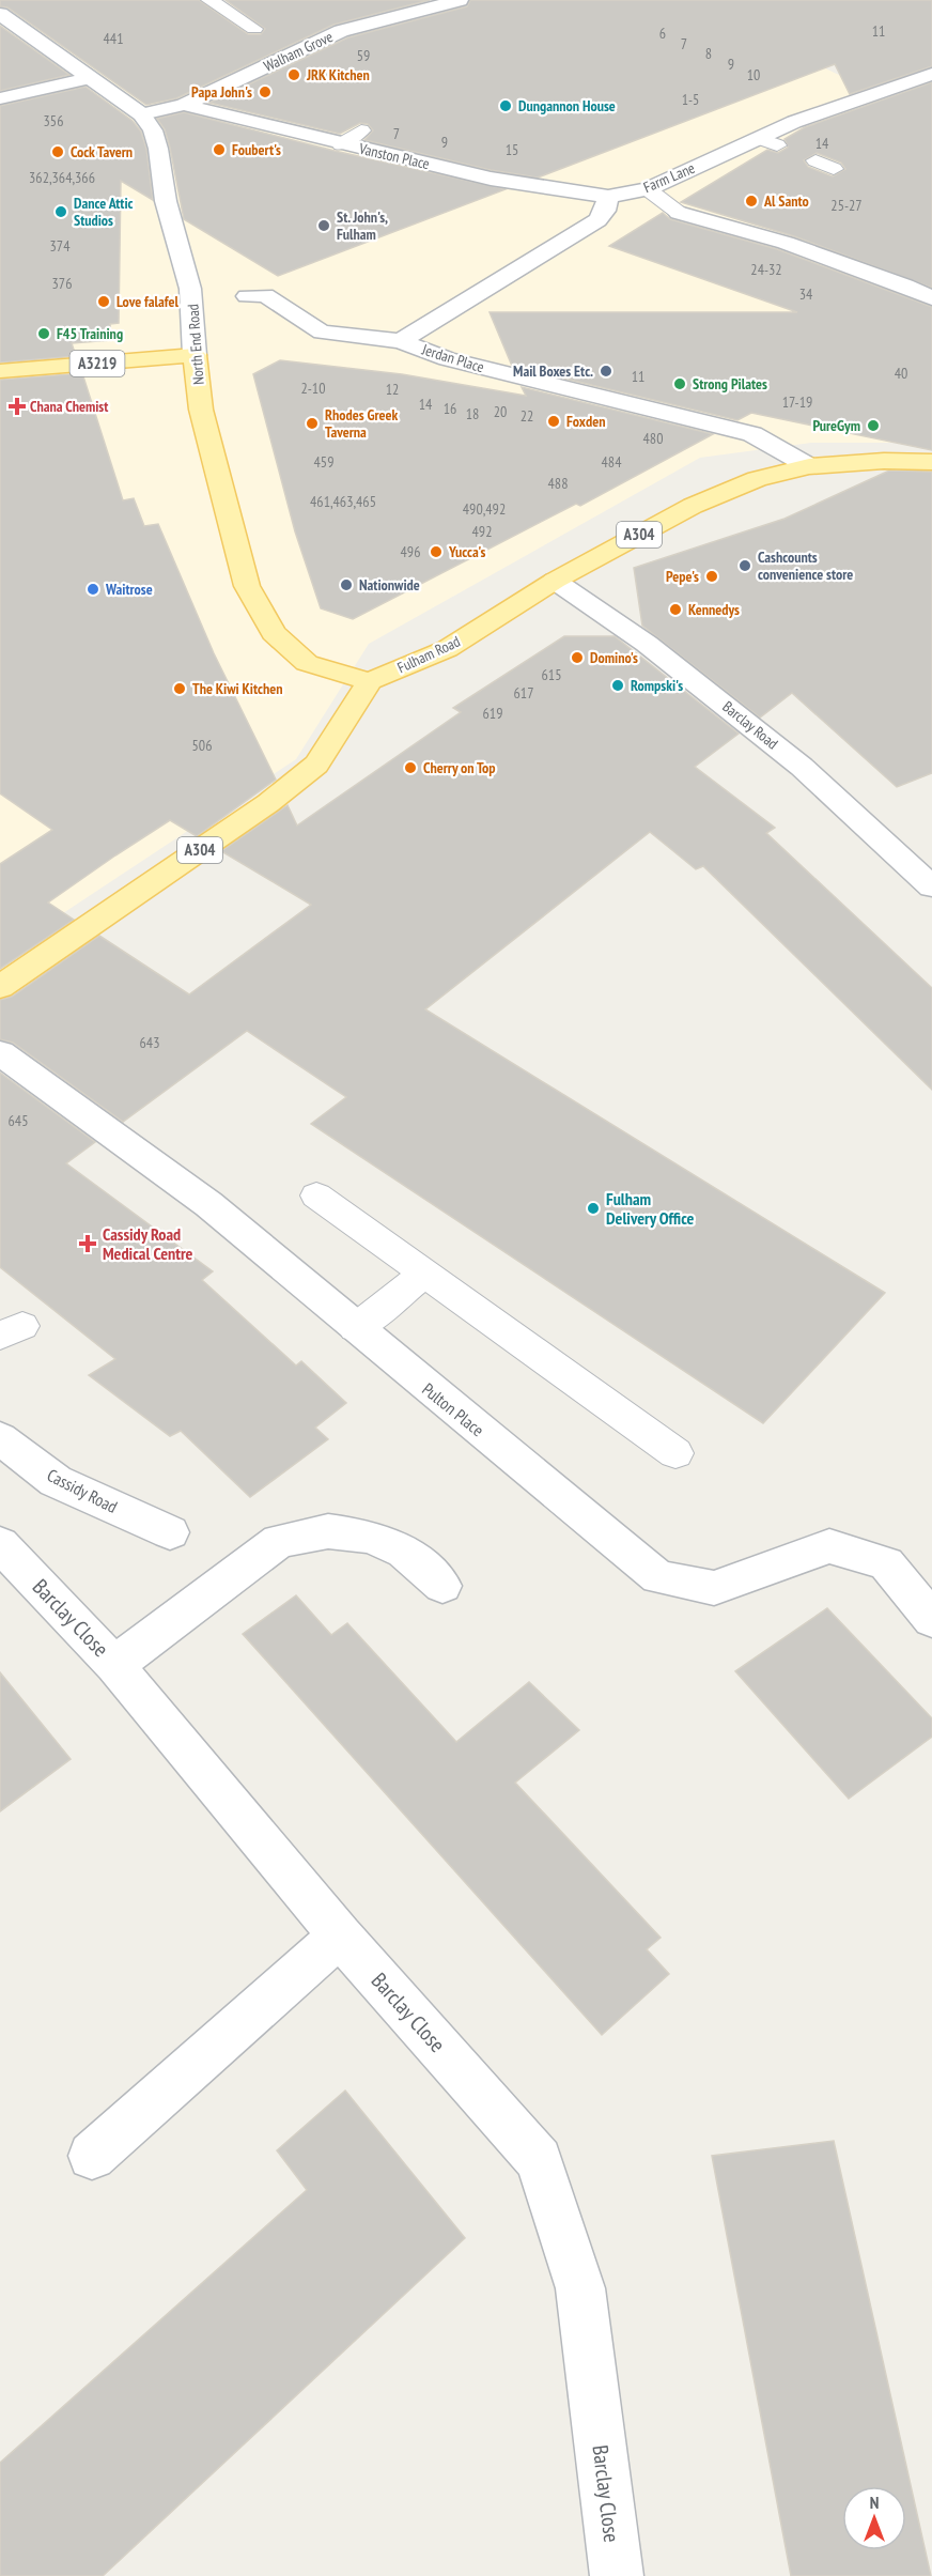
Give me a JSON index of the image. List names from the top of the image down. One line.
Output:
{"streets":{"main road":["North End Road","A3219","A304","Fulham Road"],"street":["Walham Grove","Vanston Place","Farm Lane","Jerdan Place","Barclay Road","Pulton Place","Cassidy Road","Barclay Close"]},"crossings":[["Walham Grove","Vanston Place"],["Walham Grove","North End Road"],["Vanston Place","Farm Lane"],["North End Road","A3219"],["North End Road","A304"],["North End Road","Fulham Road"],["Jerdan Place","Fulham Road"],["A304","Fulham Road"],["Fulham Road","Barclay Road"]],"places":{"other":["JRK Kitchen","Papa John's","Dungannon House","Foubert's","Cock Tavern","Al Santo","Dance Attic Studios","St. John's, Fulham","Love falafel","F45 Training","Mail Boxes Etc.","Strong Pilates","Foxden","Rhodes Greek Taverna","PureGym","Yucca's","Cashcounts convenience store","Pepe's","Nationwide","Waitrose","Kennedys","Domino's","Rompski's","The Kiwi Kitchen","Cherry on Top","Fulham Delivery Office"],"health":["Chana Chemist","Cassidy Road Medical Centre"]},"house_numbers":["11","6","441","7","8","59","9","10","1-5","356","7","9","14","15","362,364,366","25-27","374","24-32","376","34","40","11","2-10","12","17-19","14","16","20","18","22","480","459","484","488","461,463,465","490,492","492","496","615","617","619","506","643","645"],"north":"top"}
